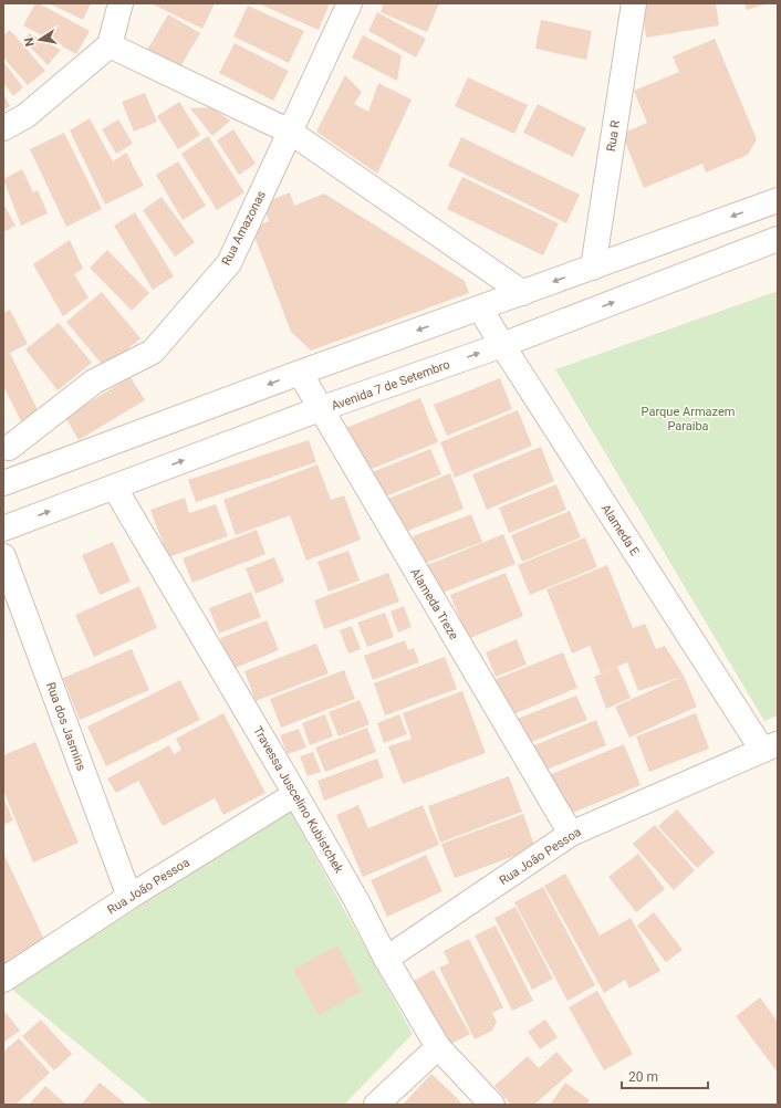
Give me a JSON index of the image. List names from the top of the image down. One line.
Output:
{"streets":{"street":["Rua R","Rua Amazonas","Avenida 7 de Setembro","Alameda E","Alameda Treze","Rua dos Jasmins","Travessa Juscelino Kubistchek","Rua João Pessoa"]},"crossings":[["Avenida 7 de Setembro","Alameda E"],["Avenida 7 de Setembro","Alameda Treze"],["Avenida 7 de Setembro","Travessa Juscelino Kubistchek"],["Alameda E","Rua João Pessoa"],["Alameda Treze","Rua João Pessoa"],["Rua dos Jasmins","Rua João Pessoa"],["Travessa Juscelino Kubistchek","Rua João Pessoa"]],"parks":["Parque Armazem Paraiba"],"scale_bar":"20 m","north":"left"}
